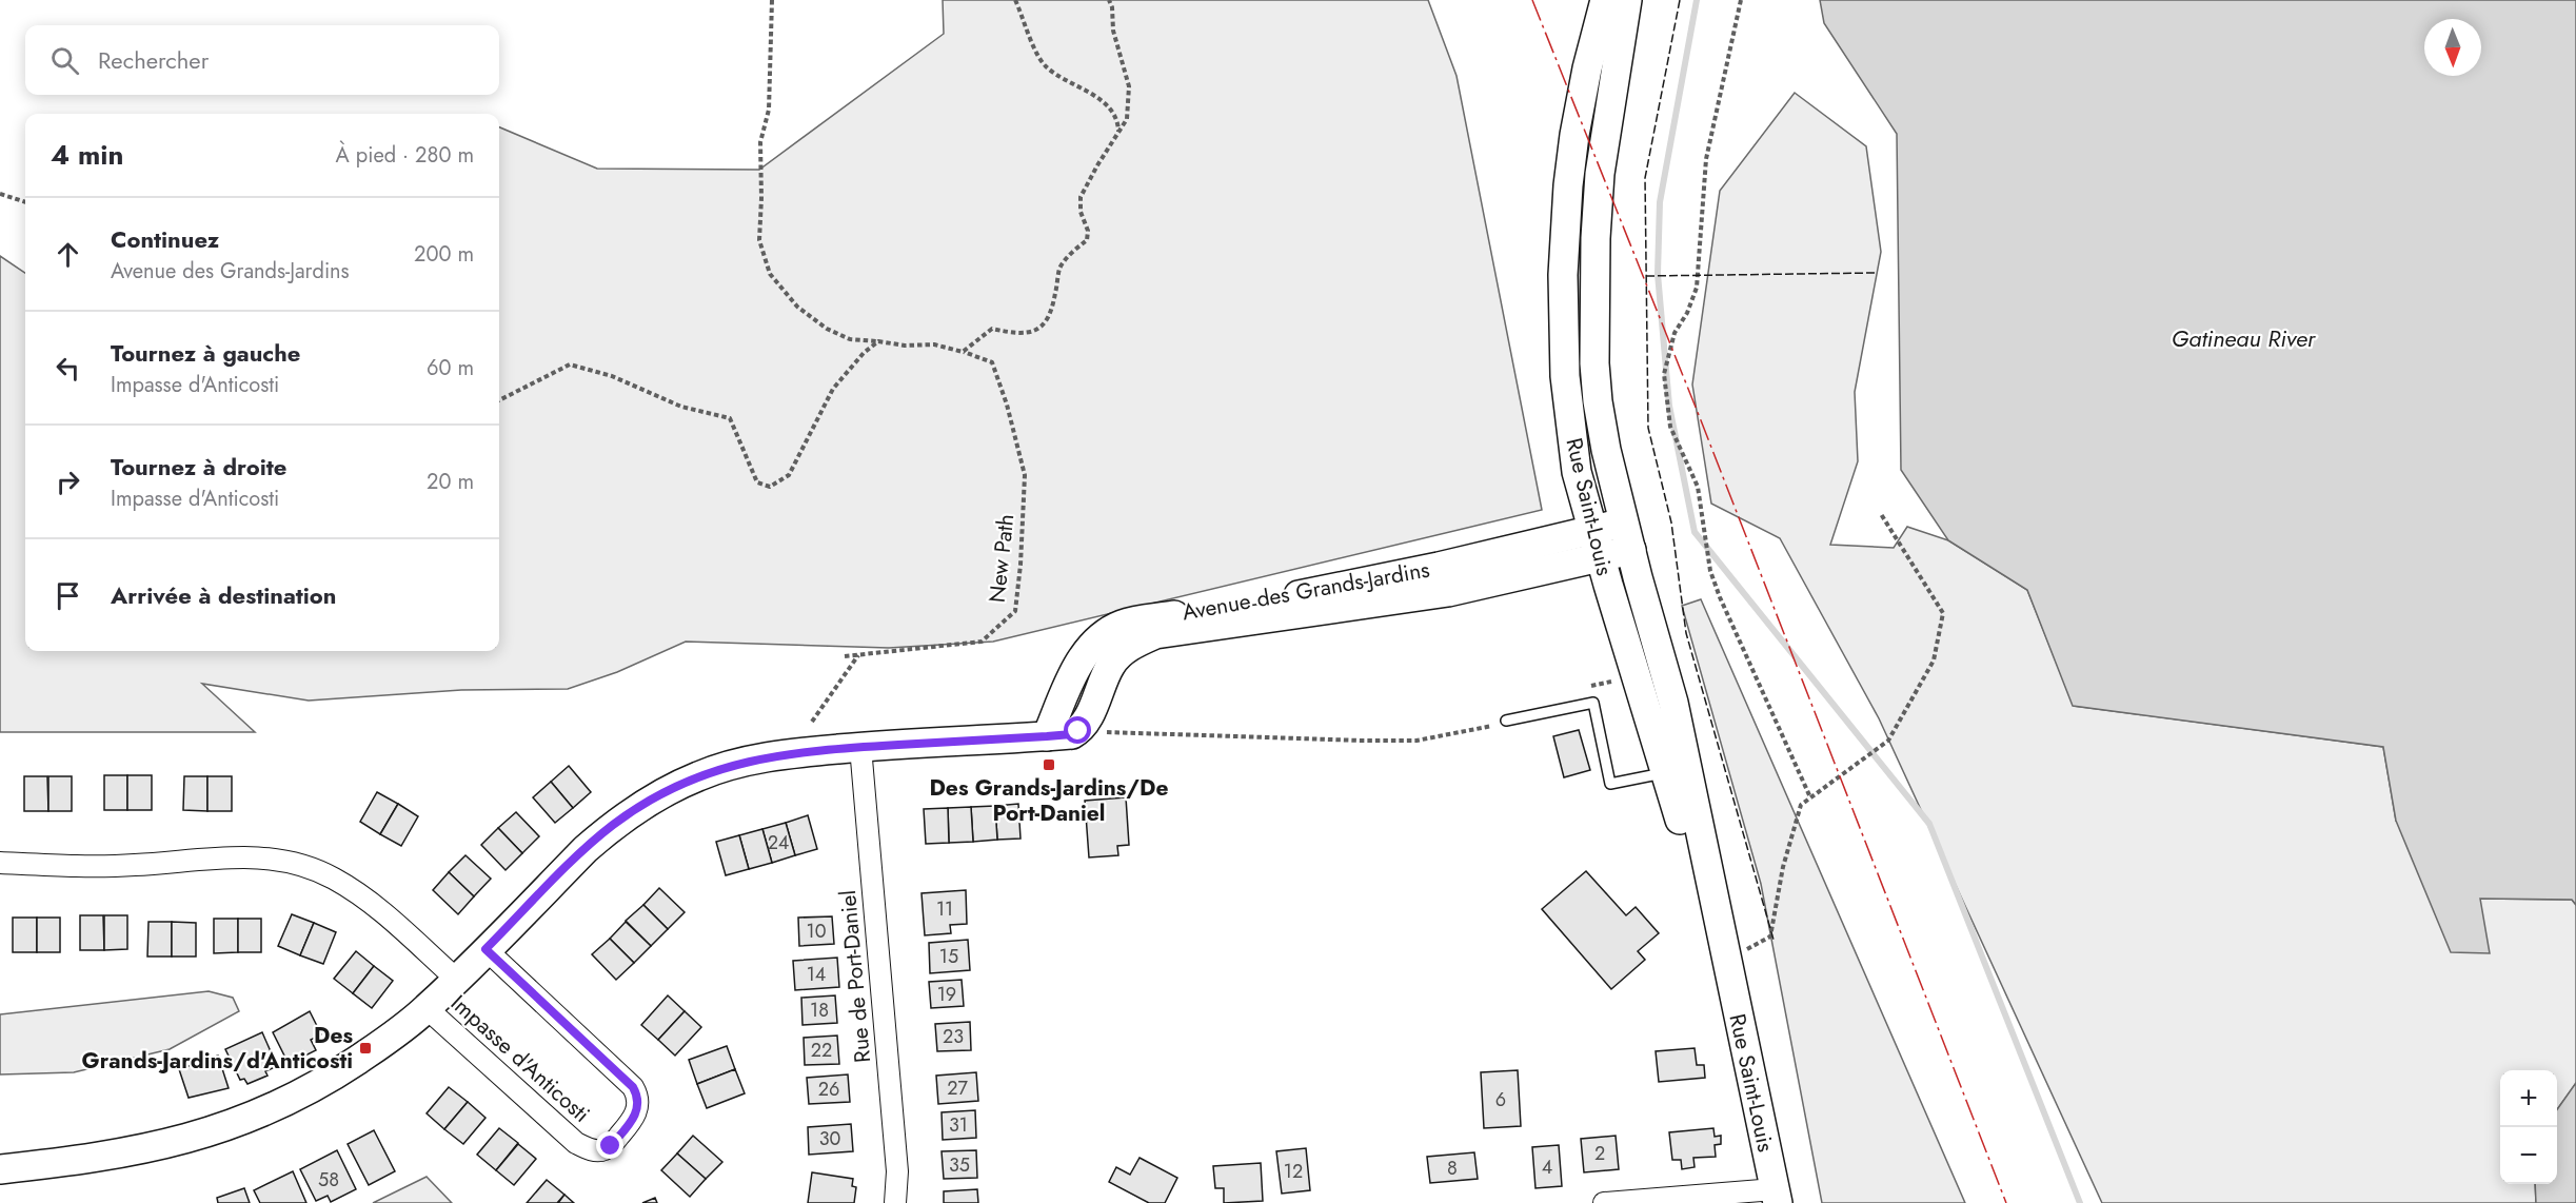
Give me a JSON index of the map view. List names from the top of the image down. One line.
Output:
{"streets":{"main road":["Rue Saint-Louis","Avenue des Grands-Jardins"],"street":["Rue de Port-Daniel","Impasse d'Anticosti"],"path":["New Path"]},"crossings":[["Rue Saint-Louis","Avenue des Grands-Jardins"],["Avenue des Grands-Jardins","Rue de Port-Daniel"],["Avenue des Grands-Jardins","Impasse d'Anticosti"]],"water":["Gatineau River"],"places":{"transit":["Des Grands-Jardins/De Port-Daniel","Des Grands-Jardins/d'Anticosti"]},"house_numbers":["24","11","10","15","14","19","18","23","22","27","26","6","31","30","2","35","4","8","12","58"],"north":"bottom","page":{"search":"Rechercher","heading":["4 min","À pied · 280 m"],"list":[["Continuez","Avenue des Grands-Jardins","200 m"],["Tournez à gauche","Impasse d'Anticosti","60 m"],["Tournez à droite","Impasse d'Anticosti","20 m"],"Arrivée à destination"],"map_buttons":["+","−"]}}
